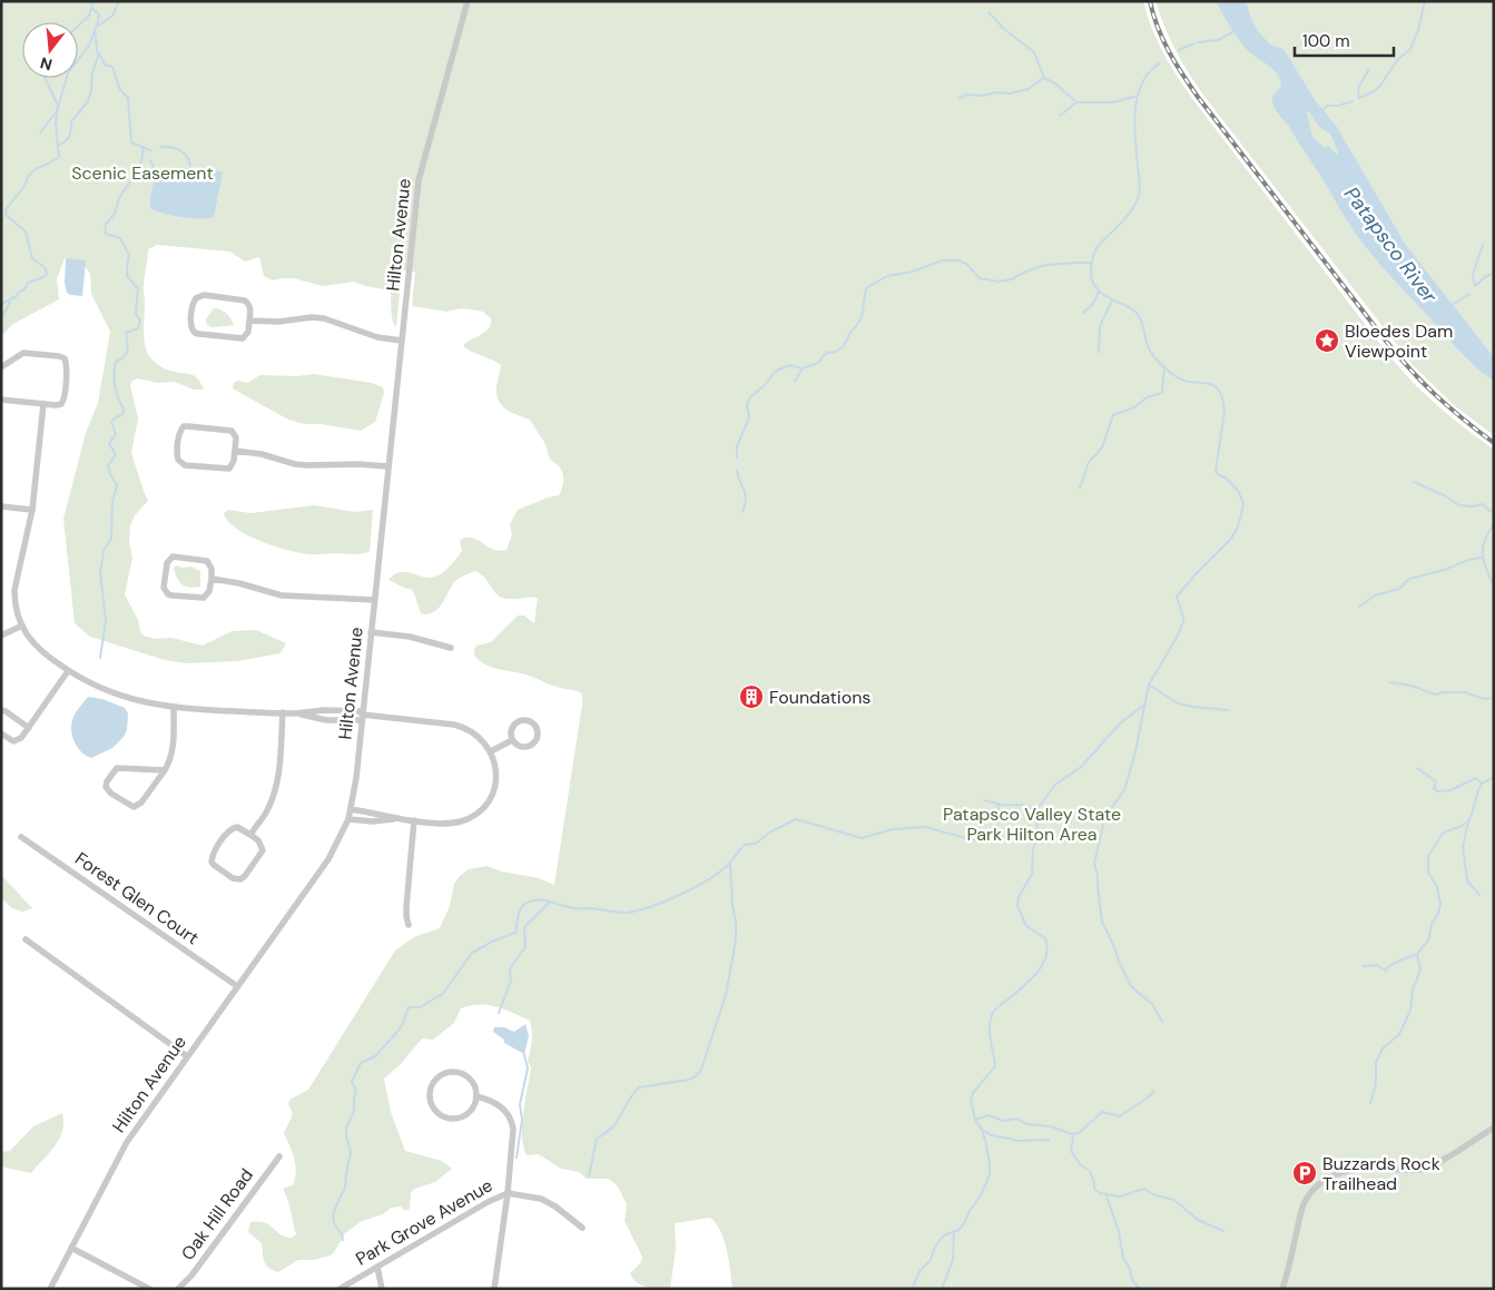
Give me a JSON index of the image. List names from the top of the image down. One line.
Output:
{"streets":{"street":["Hilton Avenue","Forest Glen Court","Oak Hill Road","Park Grove Avenue"]},"crossings":[["Hilton Avenue","Forest Glen Court"]],"water":["Patapsco River"],"parks":["Scenic Easement","Patapsco Valley State Park Hilton Area"],"places":{"place":["Bloedes Dam Viewpoint"],"building":["Foundations"],"parking":["Buzzards Rock Trailhead"]},"scale_bar":"100 m","north":"bottom"}
